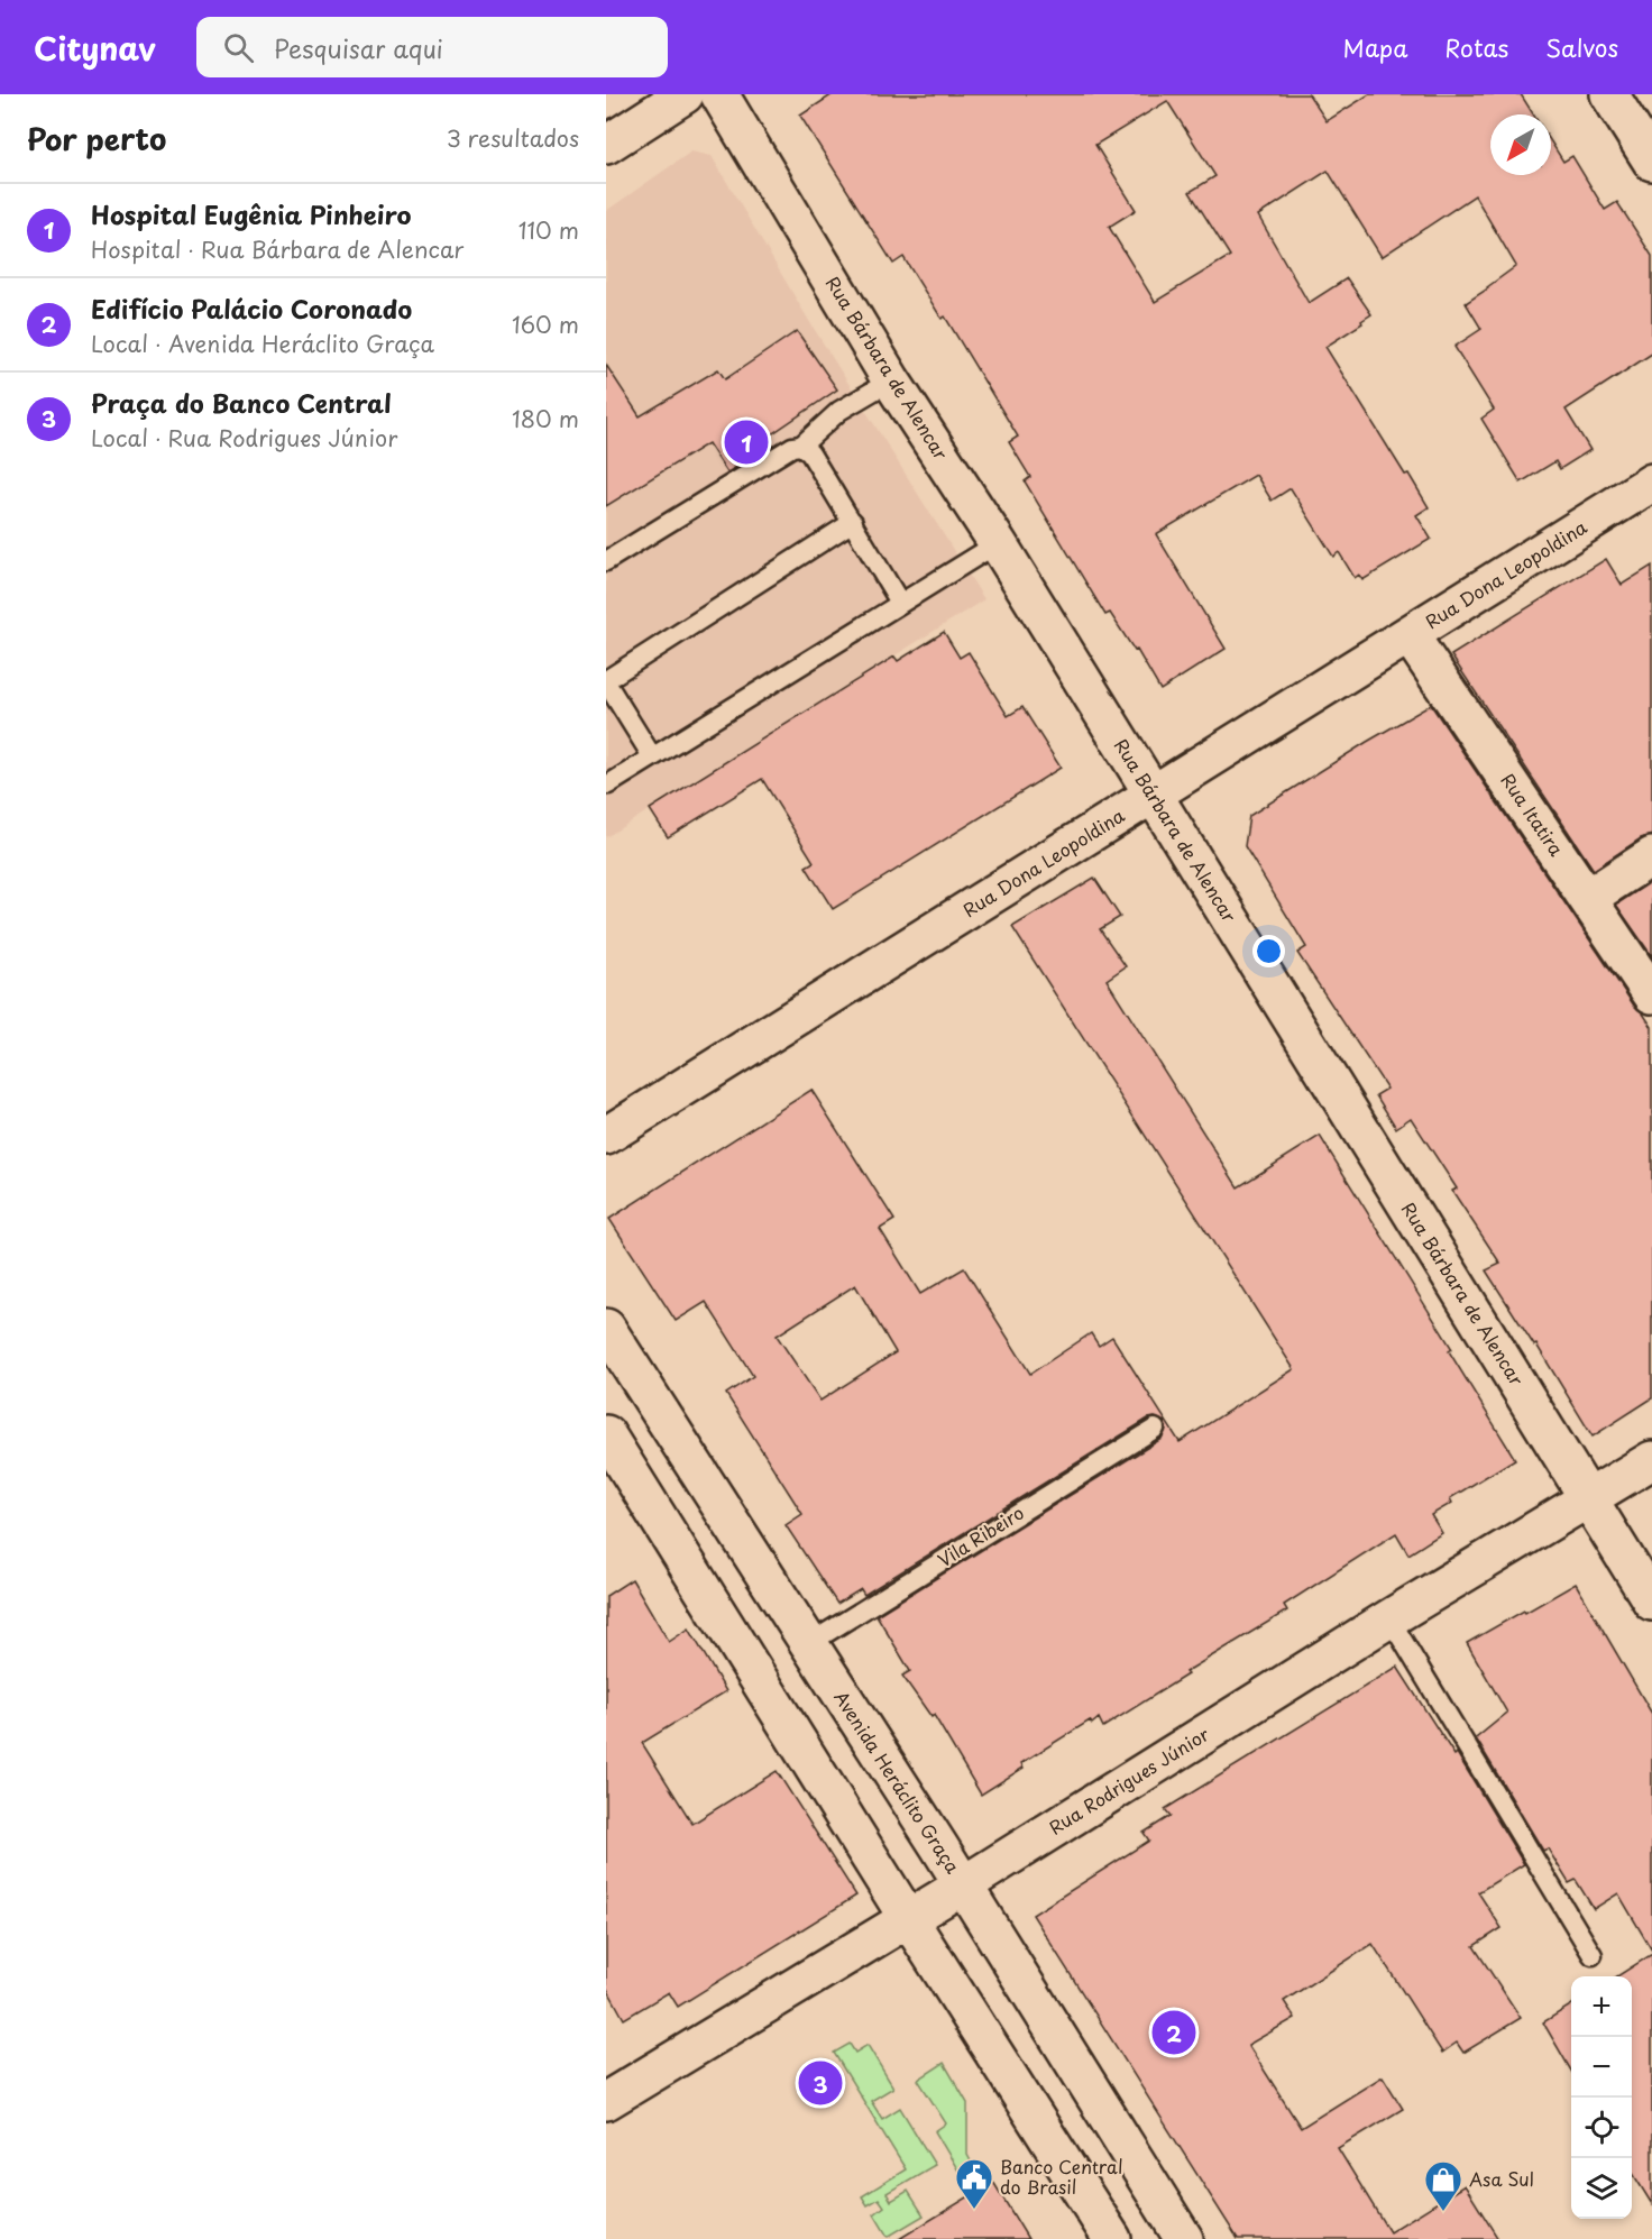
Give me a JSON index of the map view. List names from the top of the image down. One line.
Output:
{"streets":{"street":["Rua Bárbara de Alencar","Rua Dona Leopoldina","Rua Itatira","Rua Rodrigues Júnior","Avenida Heráclito Graça"],"lane":["Vila Ribeiro"]},"crossings":[["Rua Bárbara de Alencar","Rua Dona Leopoldina"],["Rua Bárbara de Alencar","Rua Rodrigues Júnior"],["Rua Dona Leopoldina","Rua Itatira"],["Vila Ribeiro","Avenida Heráclito Graça"],["Rua Rodrigues Júnior","Avenida Heráclito Graça"]],"places":{"public building":["Banco Central do Brasil"],"shop":["Asa Sul"]},"north":"bottom left","page":{"header":"Citynav","search":"Pesquisar aqui","nav":["Mapa","Rotas","Salvos"],"heading":["Por perto","3 resultados"],"list":[{"mark":"1","name":"Hospital Eugênia Pinheiro","note":"Hospital · Rua Bárbara de Alencar","value":"110 m"},{"mark":"2","name":"Edifício Palácio Coronado","note":"Local · Avenida Heráclito Graça","value":"160 m"},{"mark":"3","name":"Praça do Banco Central","note":"Local · Rua Rodrigues Júnior","value":"180 m"}],"pins":["1","2","3"],"map_buttons":["+","−"]}}
